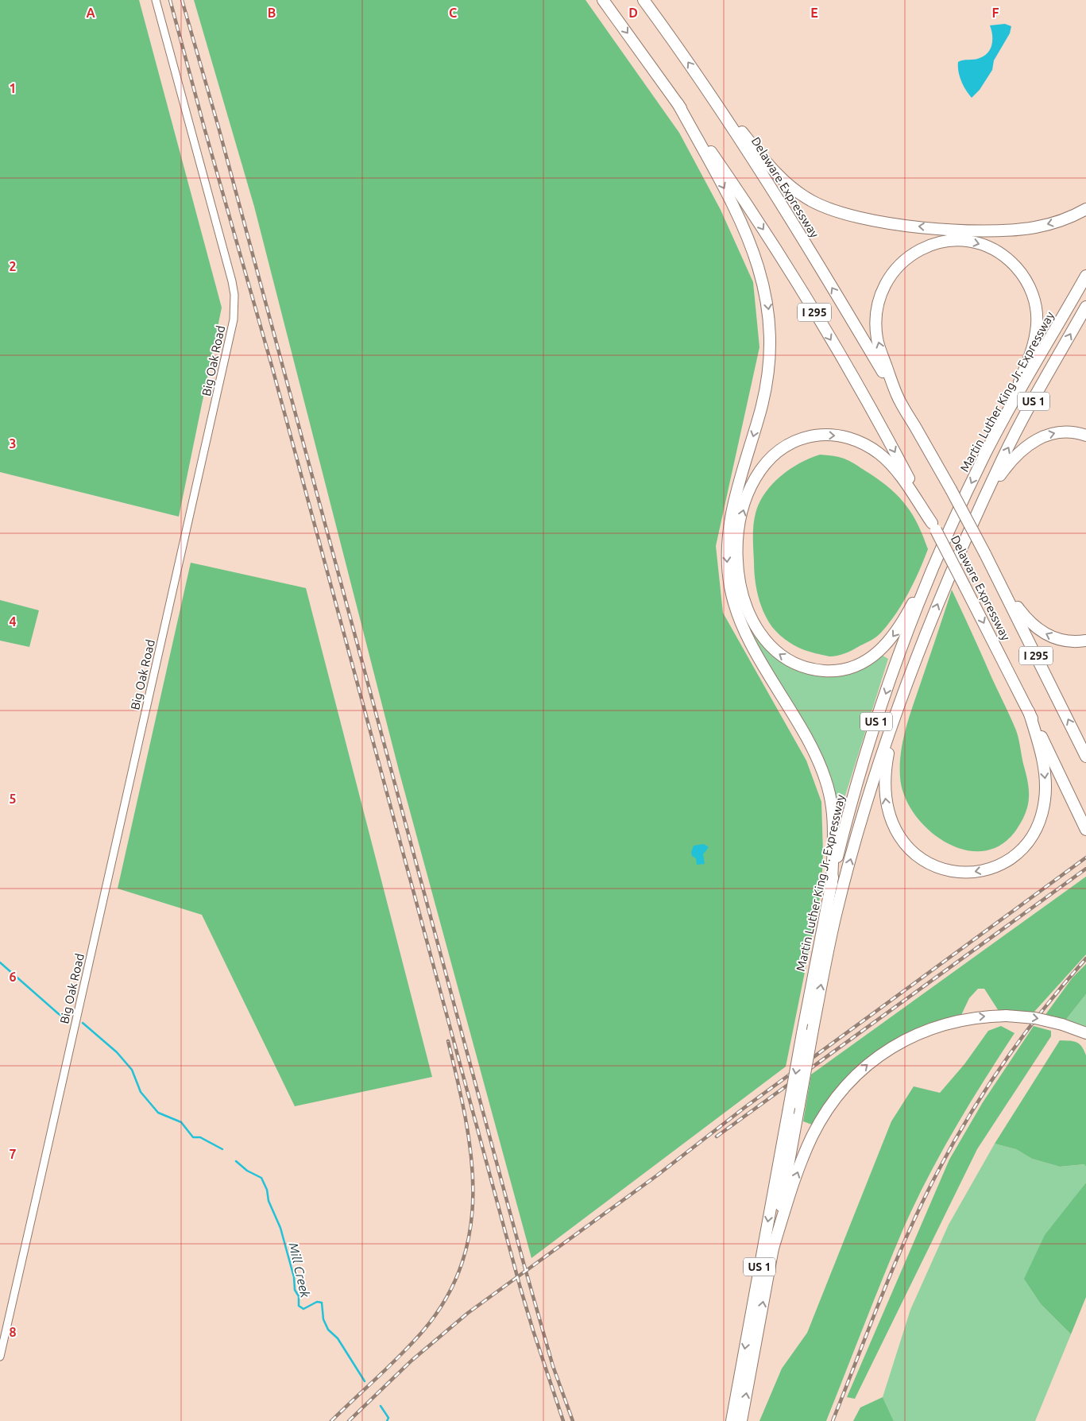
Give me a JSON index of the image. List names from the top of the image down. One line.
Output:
{"streets":{"highway":["Delaware Expressway","I 295","Martin Luther King Jr. Expressway","US 1"],"street":["Big Oak Road"]},"crossings":[["Delaware Expressway","I 295"]],"water":["Mill Creek"],"grid":{"columns":["A","B","C","D","E","F"],"rows":["1","2","3","4","5","6","7","8"]}}
